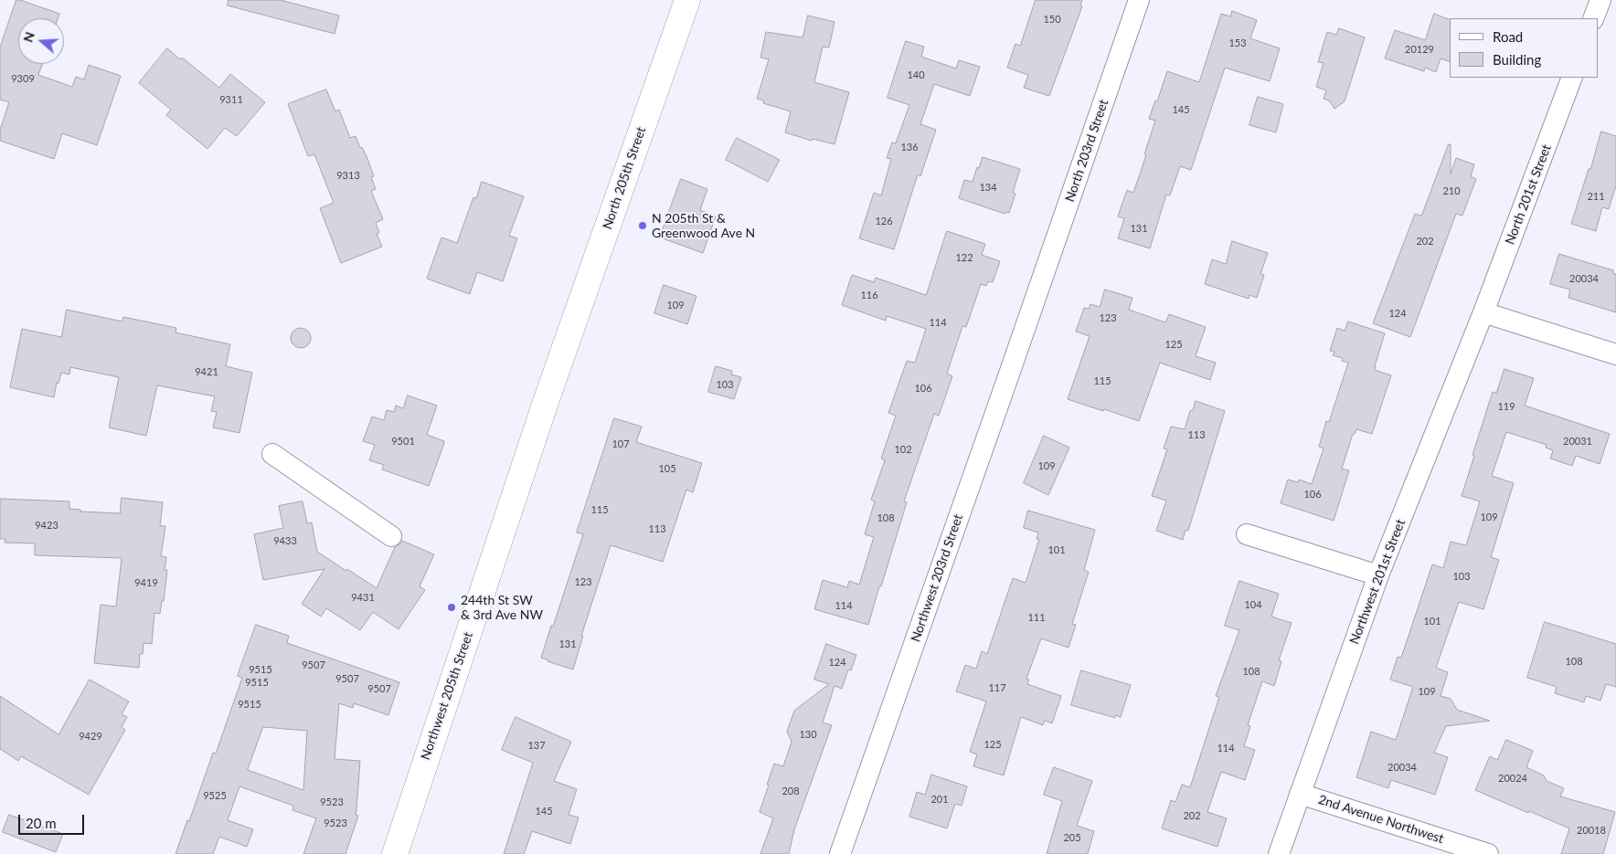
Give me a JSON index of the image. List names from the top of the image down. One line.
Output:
{"streets":{"street":["North 203rd Street","North 205th Street","North 201st Street","Northwest 203rd Street","Northwest 201st Street","Northwest 205th Street","2nd Avenue Northwest"]},"crossings":[["North 203rd Street","Northwest 203rd Street"],["North 205th Street","Northwest 205th Street"],["North 201st Street","Northwest 201st Street"],["Northwest 201st Street","2nd Avenue Northwest"]],"places":["N 205th St & Greenwood Ave N","244th St SW & 3rd Ave NW"],"house_numbers":["150","153","20129","140","9309","9311","145","136","9313","134","210","211","126","131","202","122","20034","116","109","124","123","114","125","9421","115","103","106","119","113","9501","20031","107","102","109","105","106","115","109","108","9423","113","9433","101","103","123","9419","9431","104","114","111","101","131","108","124","9507","9515","108","9507","9515","117","9507","109","9515","130","9429","125","137","114","20034","20024","208","9525","201","9523","145","202","9523","20018","205"],"legend":["Road","Building"],"scale_bar":"20 m","north":"left"}
